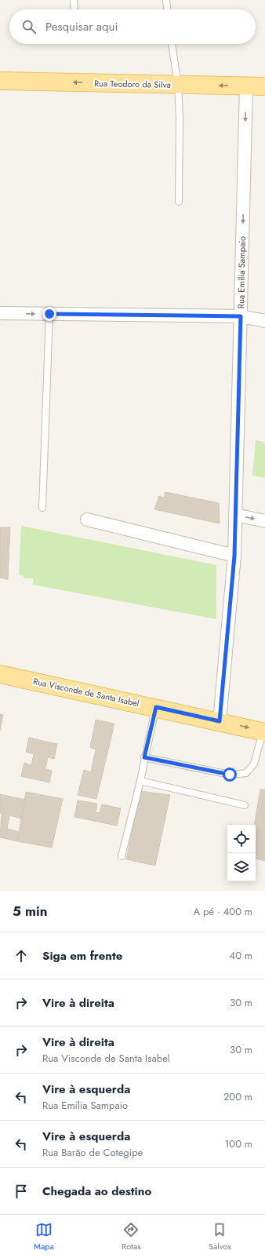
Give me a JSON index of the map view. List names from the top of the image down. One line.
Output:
{"streets":{"main road":["Rua Teodoro da Silva","Rua Visconde de Santa Isabel"],"street":["Rua Emília Sampaio"]},"crossings":[["Rua Teodoro da Silva","Rua Emília Sampaio"],["Rua Emília Sampaio","Rua Visconde de Santa Isabel"]],"one_way":["Rua Teodoro da Silva","Rua Emília Sampaio"],"page":{"search":"Pesquisar aqui","heading":["5 min","A pé · 400 m"],"list":[["Siga em frente","40 m"],["Vire à direita","30 m"],["Vire à direita","Rua Visconde de Santa Isabel","30 m"],["Vire à esquerda","Rua Emília Sampaio","200 m"],["Vire à esquerda","Rua Barão de Cotegipe","100 m"],"Chegada ao destino"],"nav":["Mapa","Rotas","Salvos"]}}
